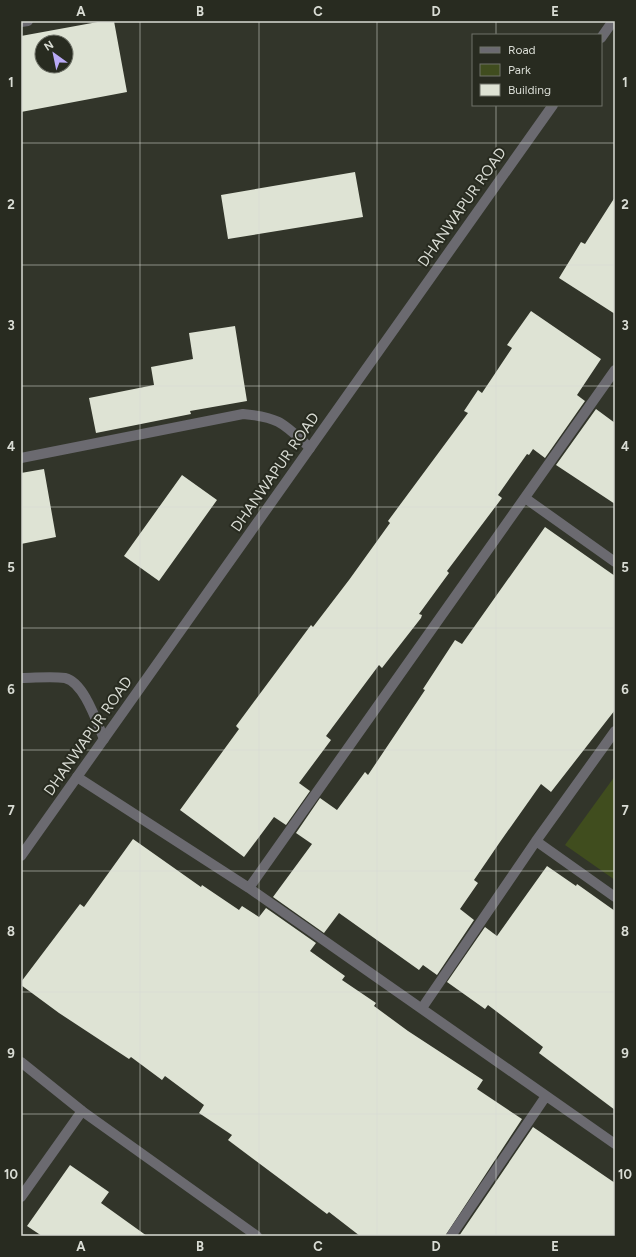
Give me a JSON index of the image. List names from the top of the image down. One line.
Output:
{"streets":{"street":["DHANWAPUR ROAD"]},"legend":["Road","Park","Building"],"north":"top left","grid":{"columns":["A","B","C","D","E"],"rows":["1","2","3","4","5","6","7","8","9","10"]}}
